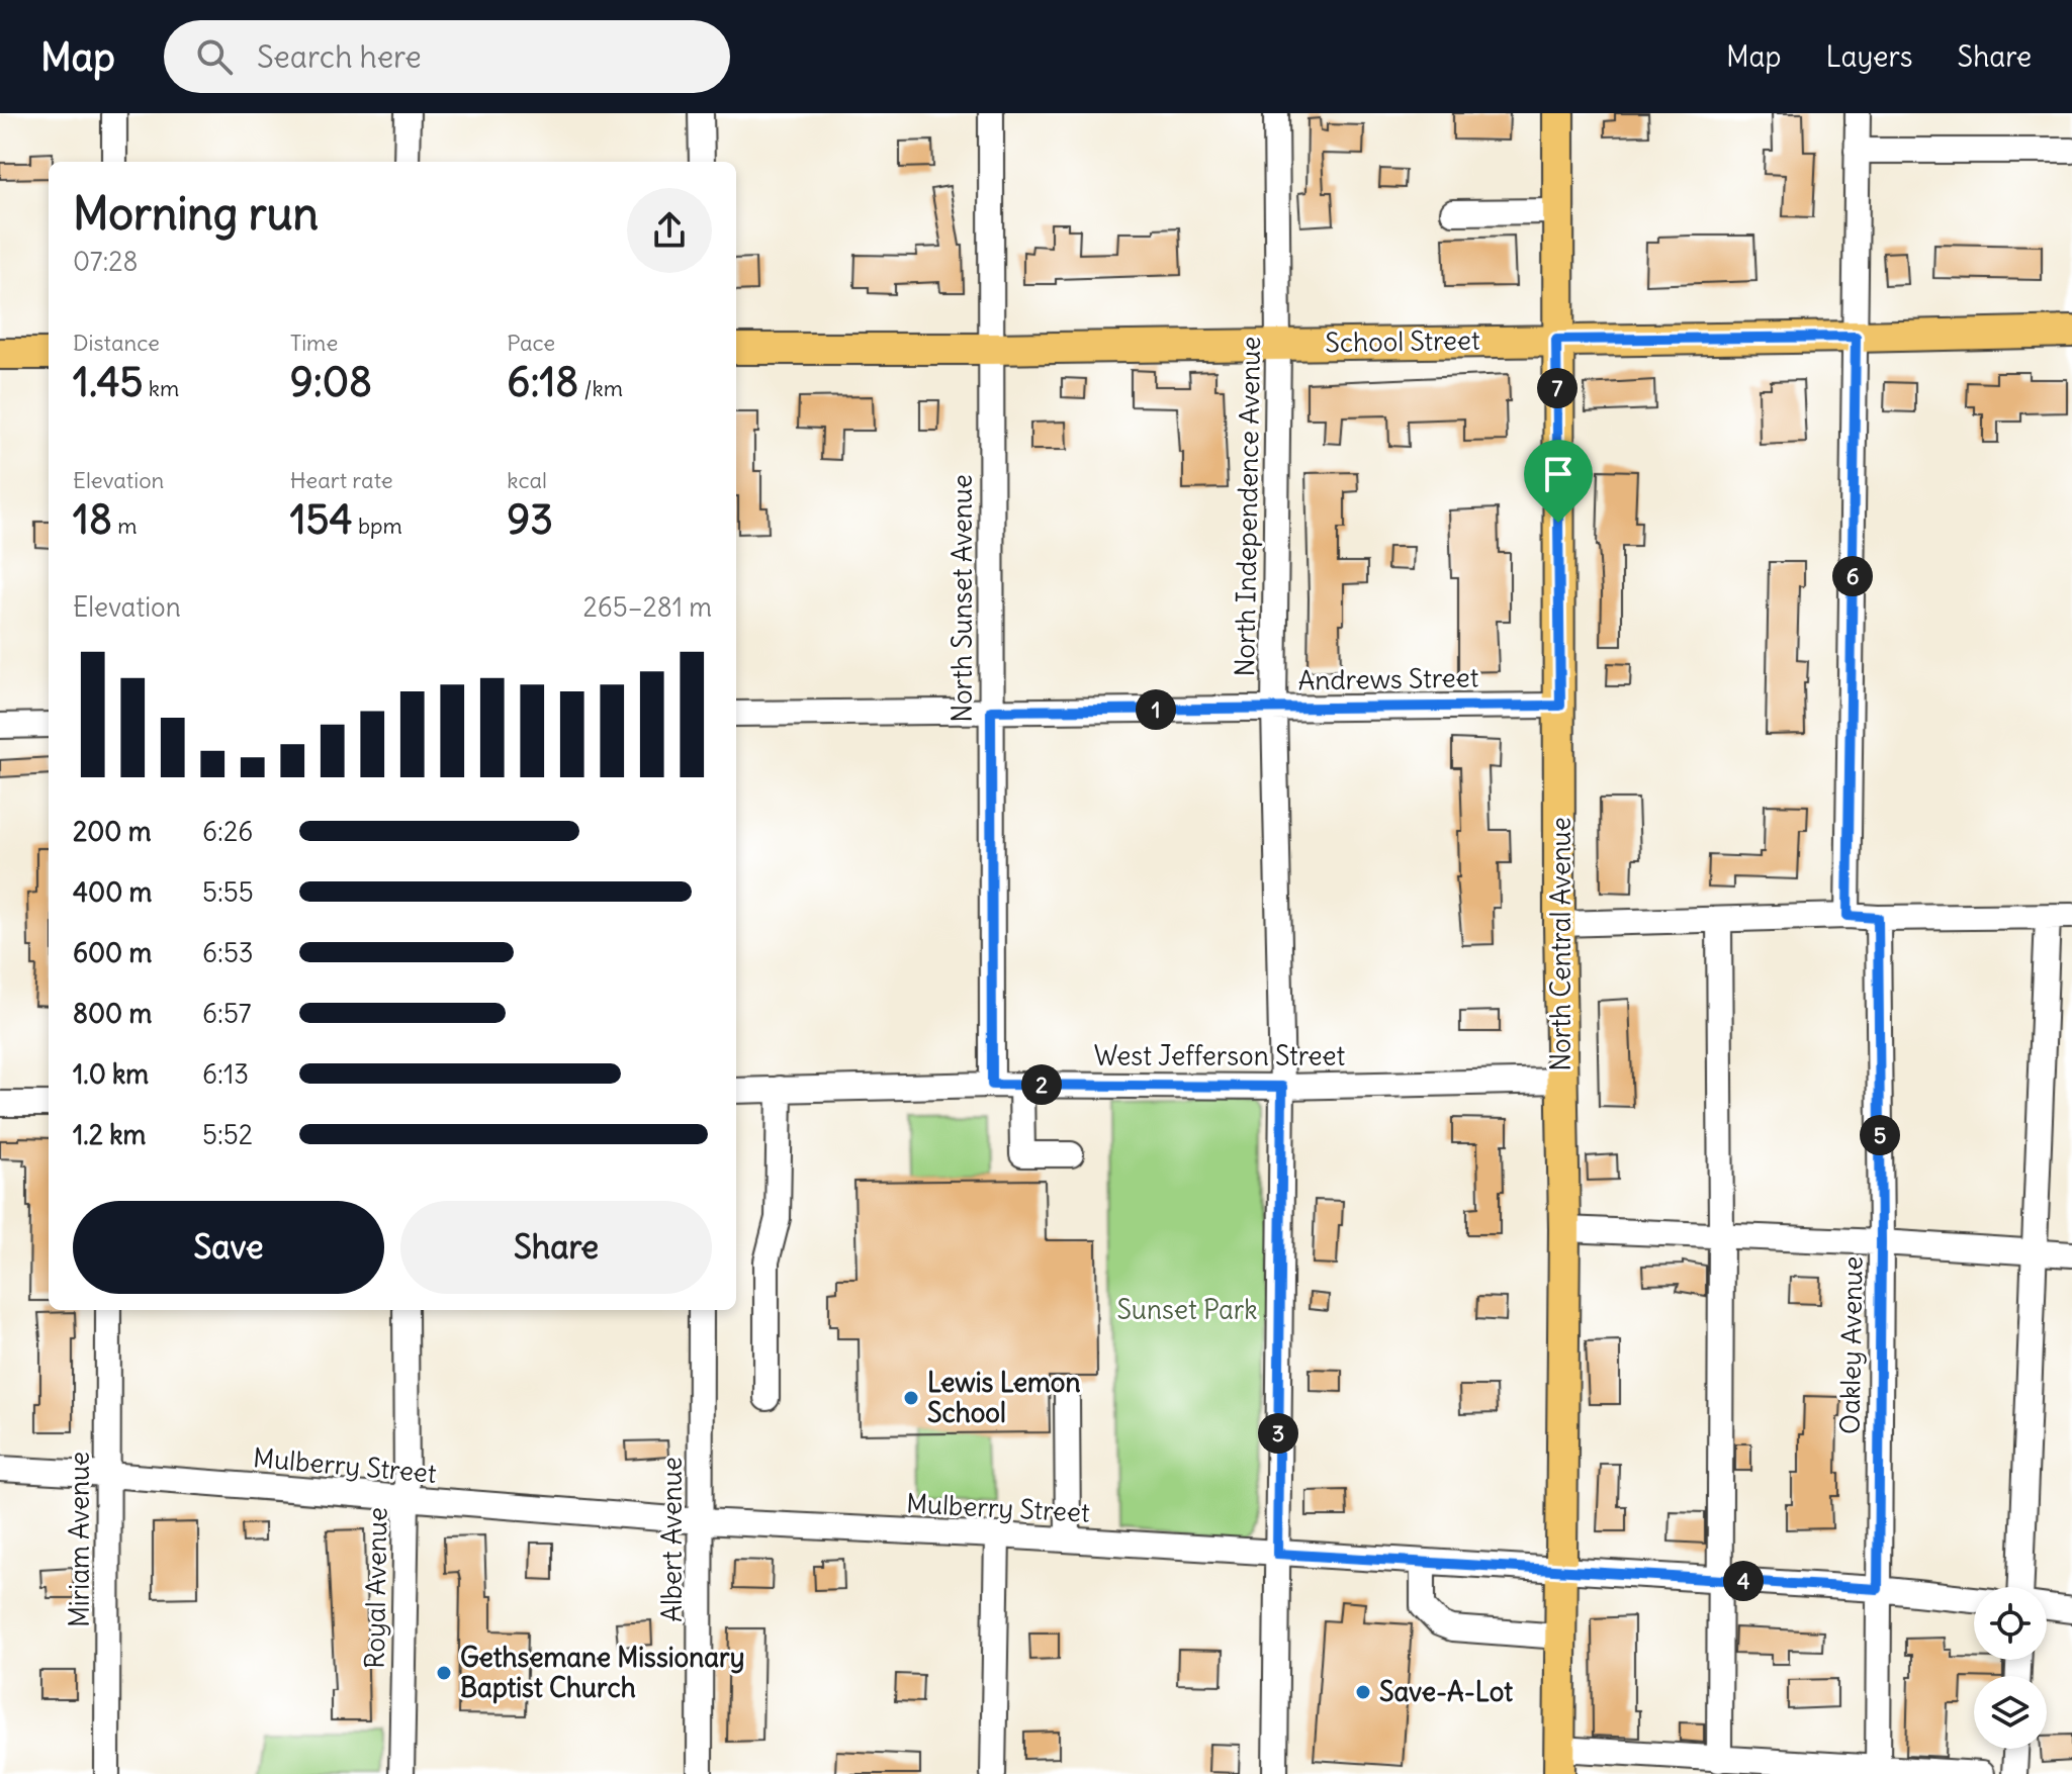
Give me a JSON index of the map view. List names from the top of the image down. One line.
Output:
{"streets":{"main road":["School Street","North Central Avenue"],"street":["North Independence Avenue","North Sunset Avenue","Andrews Street","West Jefferson Street","Oakley Avenue","Mulberry Street","Miriam Avenue","Albert Avenue","Royal Avenue"]},"crossings":[["School Street","North Independence Avenue"],["School Street","North Sunset Avenue"],["School Street","North Central Avenue"],["North Independence Avenue","Andrews Street"],["North Independence Avenue","West Jefferson Street"],["North Independence Avenue","Mulberry Street"],["North Sunset Avenue","Andrews Street"],["North Sunset Avenue","West Jefferson Street"],["Andrews Street","North Central Avenue"],["North Central Avenue","West Jefferson Street"],["North Central Avenue","Mulberry Street"],["Oakley Avenue","Mulberry Street"],["Mulberry Street","Miriam Avenue"],["Mulberry Street","Albert Avenue"],["Mulberry Street","Royal Avenue"]],"parks":["Sunset Park"],"places":["Lewis Lemon School","Gethsemane Missionary Baptist Church","Save-A-Lot"],"page":{"header":"Map","search":"Search here","nav":["Map","Layers","Share"],"heading":["Morning run","07:28"],"stats":[["Distance","1.45 km"],["Time","9:08"],["Pace","6:18 /km"],["Elevation","18 m"],["Heart rate","154 bpm"],["kcal","93"]],"pins":["7","6","1","2","5","3","4"],"chart":["Elevation","265–281 m"],"list":[{"name":"200 m","note":"6:26"},{"name":"400 m","note":"5:55"},{"name":"600 m","note":"6:53"},{"name":"800 m","note":"6:57"},{"name":"1.0 km","note":"6:13"},{"name":"1.2 km","note":"5:52"}],"buttons":["Save","Share"]}}
